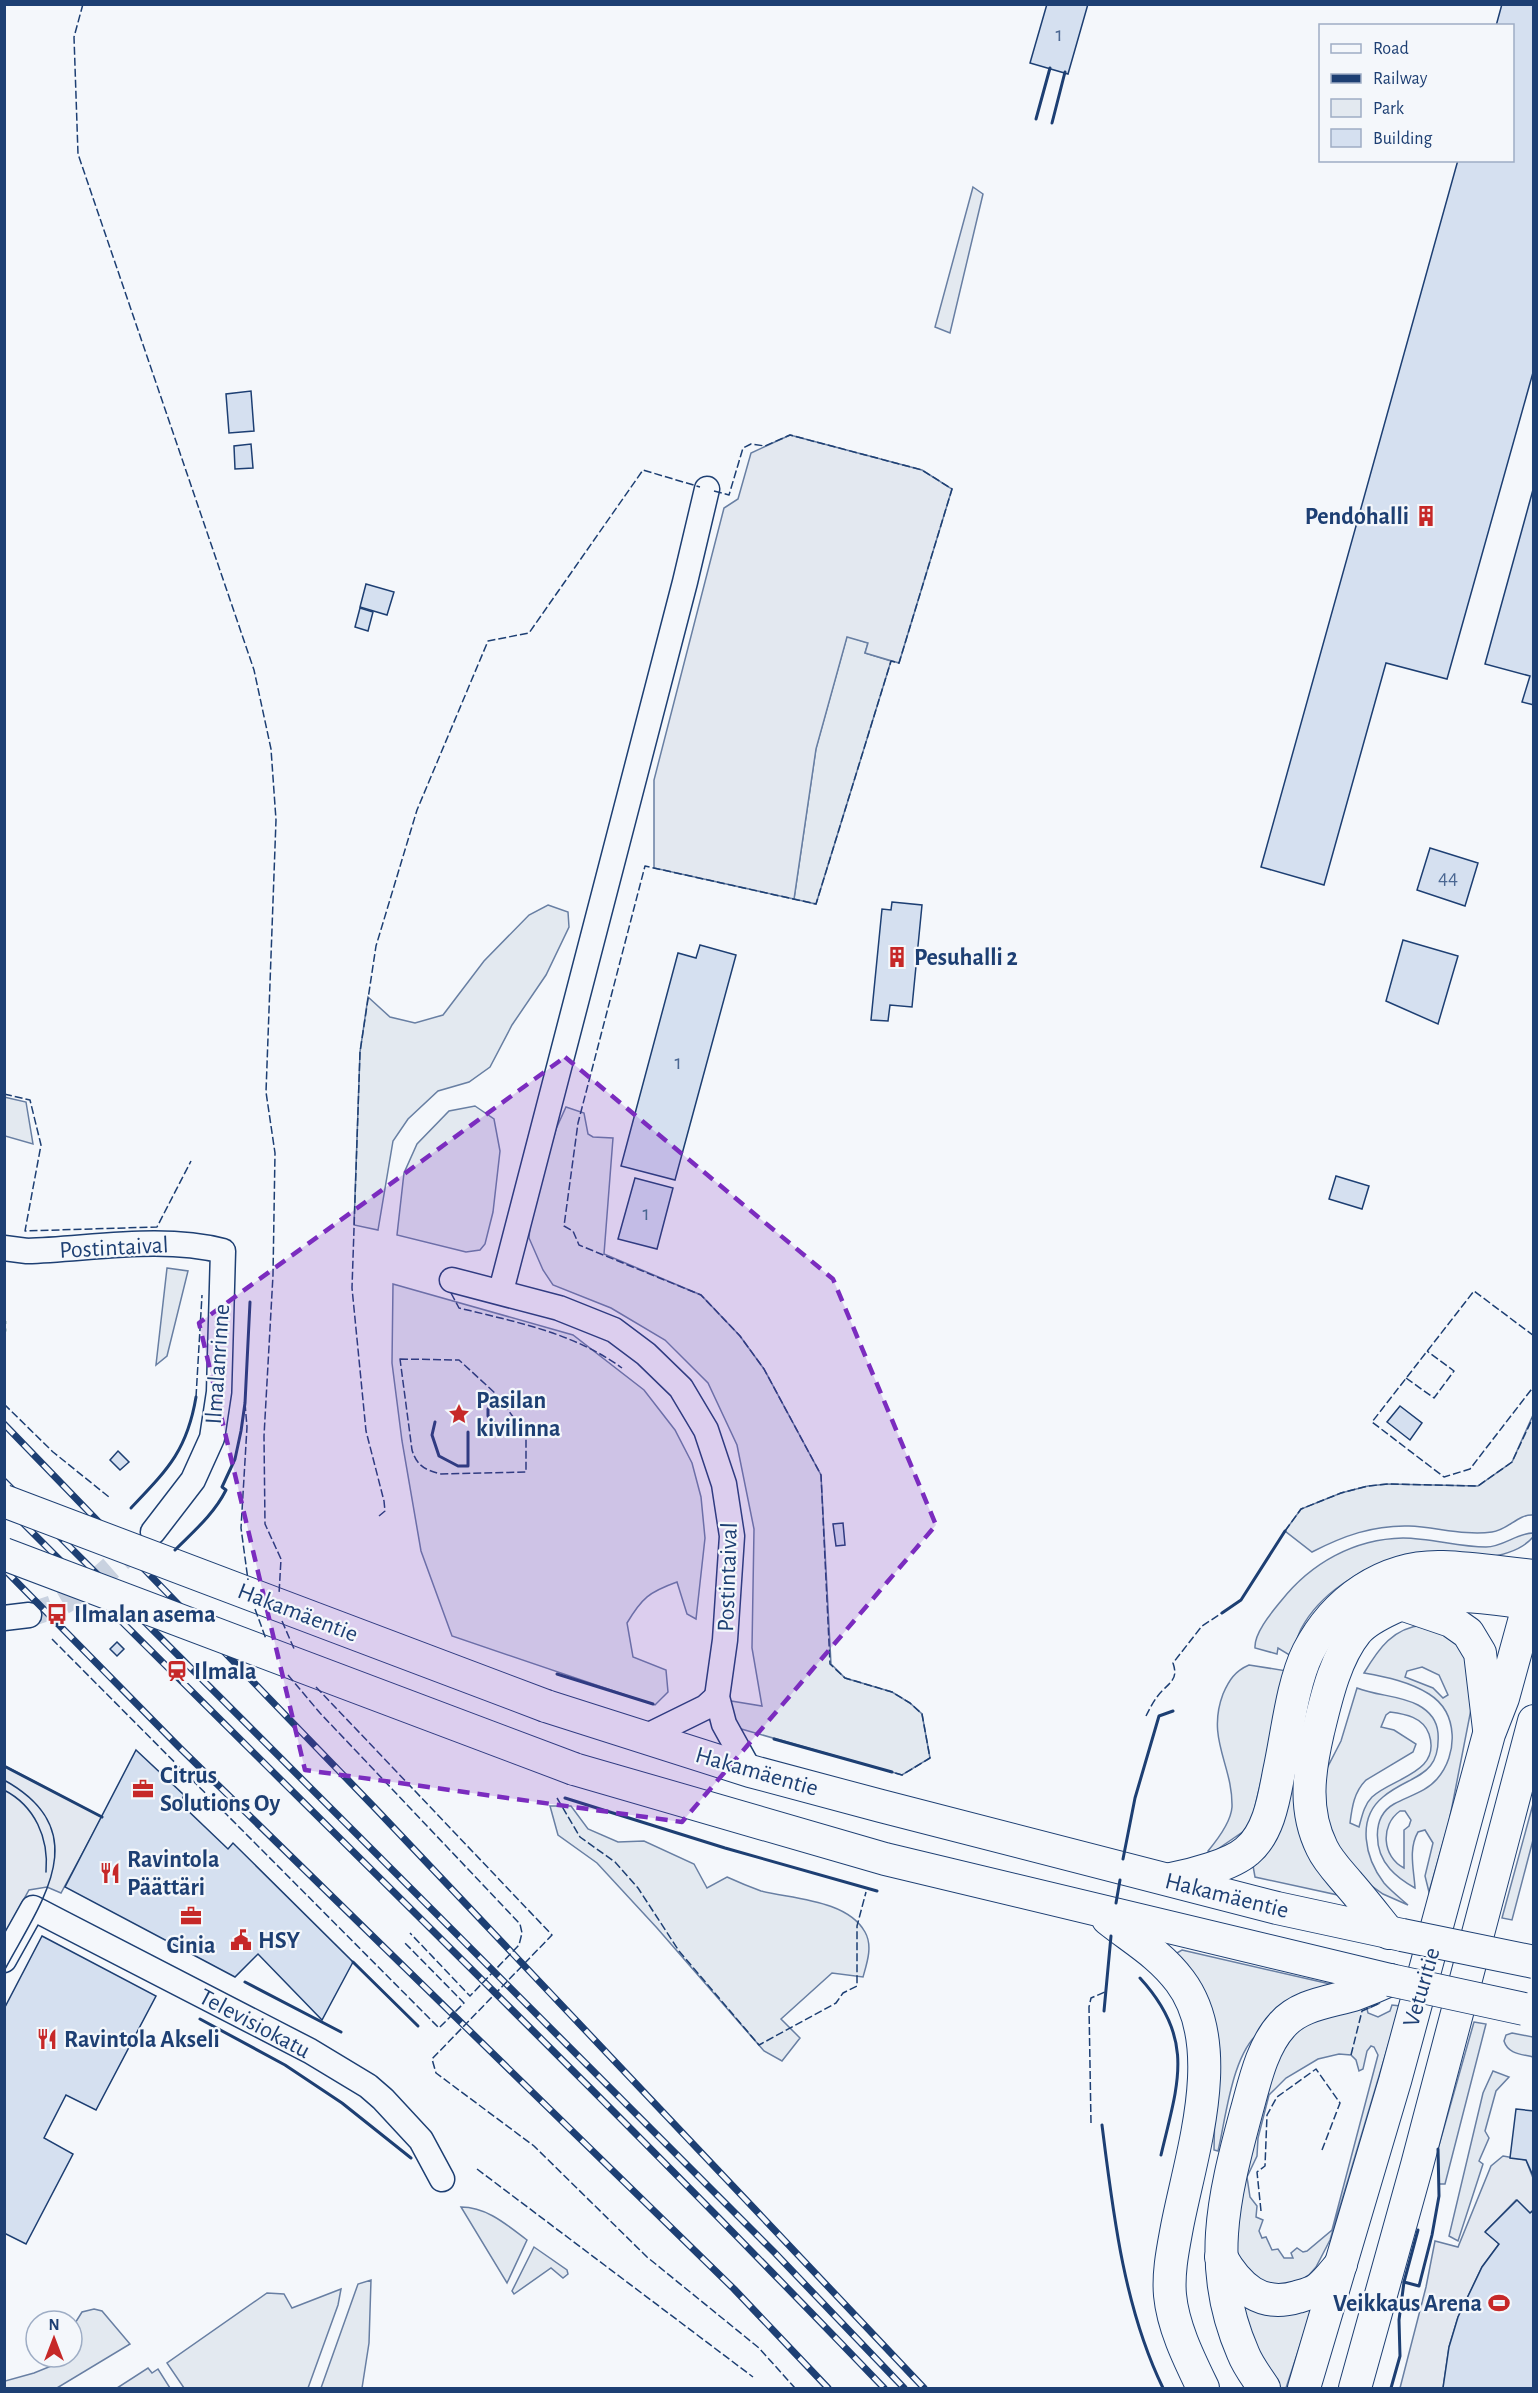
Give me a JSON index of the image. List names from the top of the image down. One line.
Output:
{"streets":{"main road":["Hakamäentie","Veturitie"],"street":["Postintaival","Ilmalanrinne","Televisiokatu"]},"crossings":[["Postintaival","Ilmalanrinne"]],"places":{"building":["Pendohalli","Pesuhalli 2"],"place":["Pasilan kivilinna"],"bus stop":["Ilmalan asema"],"station":["Ilmala"],"office":["Citrus Solutions Oy","Cinia"],"restaurant":["Ravintola Päättäri","Ravintola Akseli"],"public building":["HSY"],"sports":["Veikkaus Arena"]},"house_numbers":["1","44","1","1"],"legend":["Road","Railway","Park","Building"],"north":"top"}
